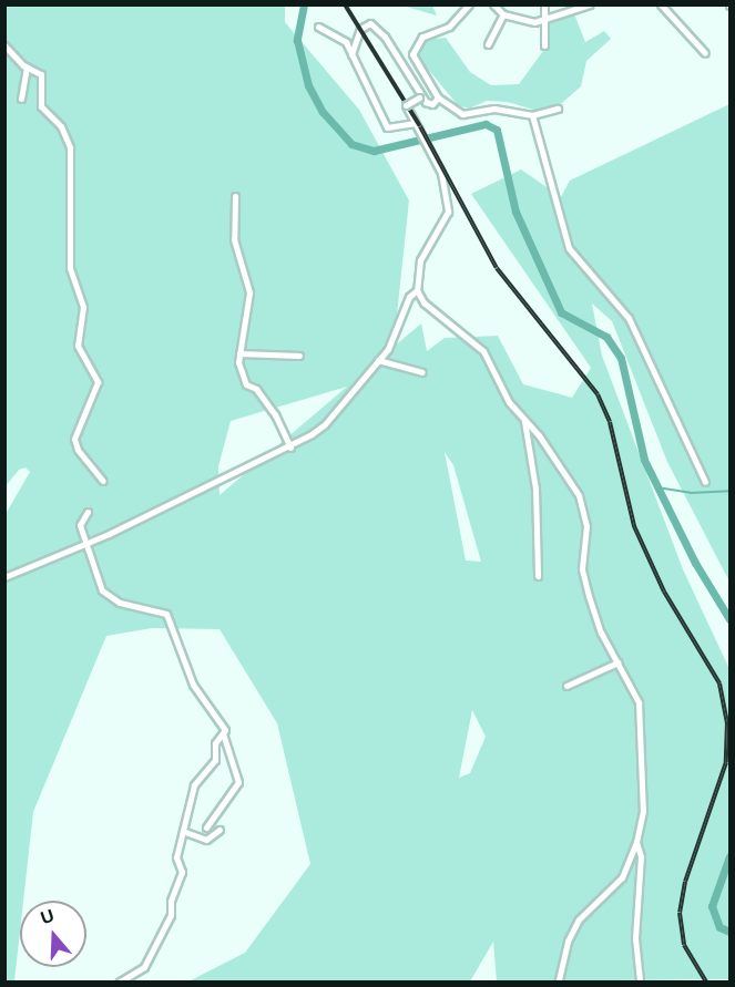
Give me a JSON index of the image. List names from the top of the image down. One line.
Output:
{"north":"top"}
